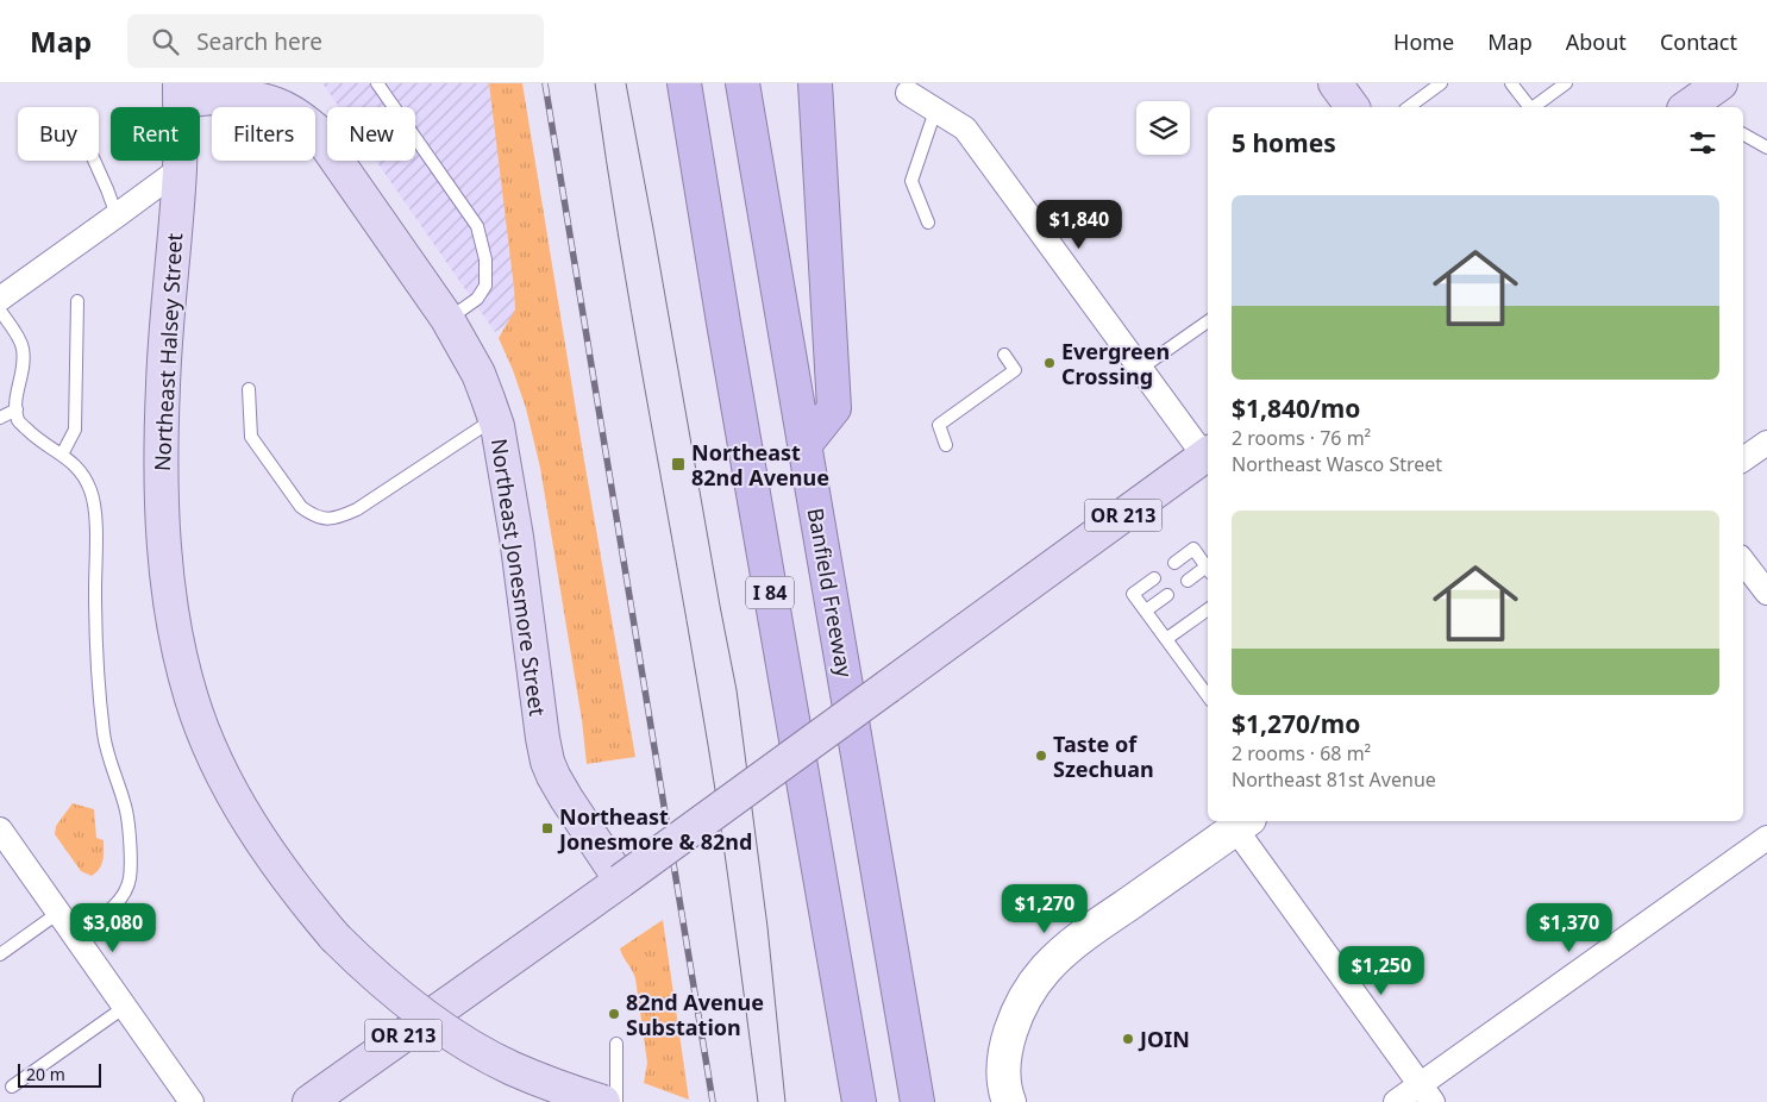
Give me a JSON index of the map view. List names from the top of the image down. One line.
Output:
{"streets":{"highway":["I 84","Banfield Freeway"],"main road":["Northeast Halsey Street","OR 213","Northeast Jonesmore Street"]},"crossings":[["Northeast Halsey Street","Northeast Jonesmore Street"],["OR 213","Northeast Jonesmore Street"]],"places":{"other":["Evergreen Crossing","Taste of Szechuan","82nd Avenue Substation","JOIN"],"transit":["Northeast 82nd Avenue","Northeast Jonesmore & 82nd"]},"scale_bar":"20 m","page":{"header":"Map","search":"Search here","nav":["Home","Map","About","Contact"],"chip":["Buy","Rent","Filters","New"],"heading":"5 homes","list":[{"name":"$1,840/mo","note":"2 rooms · 76 m² · Northeast Wasco Street"},{"name":"$1,270/mo","note":"2 rooms · 68 m² · Northeast 81st Avenue"}],"price":["$1,840","$1,270","$3,080","$1,370","$1,250"],"scale":"20 m"}}
